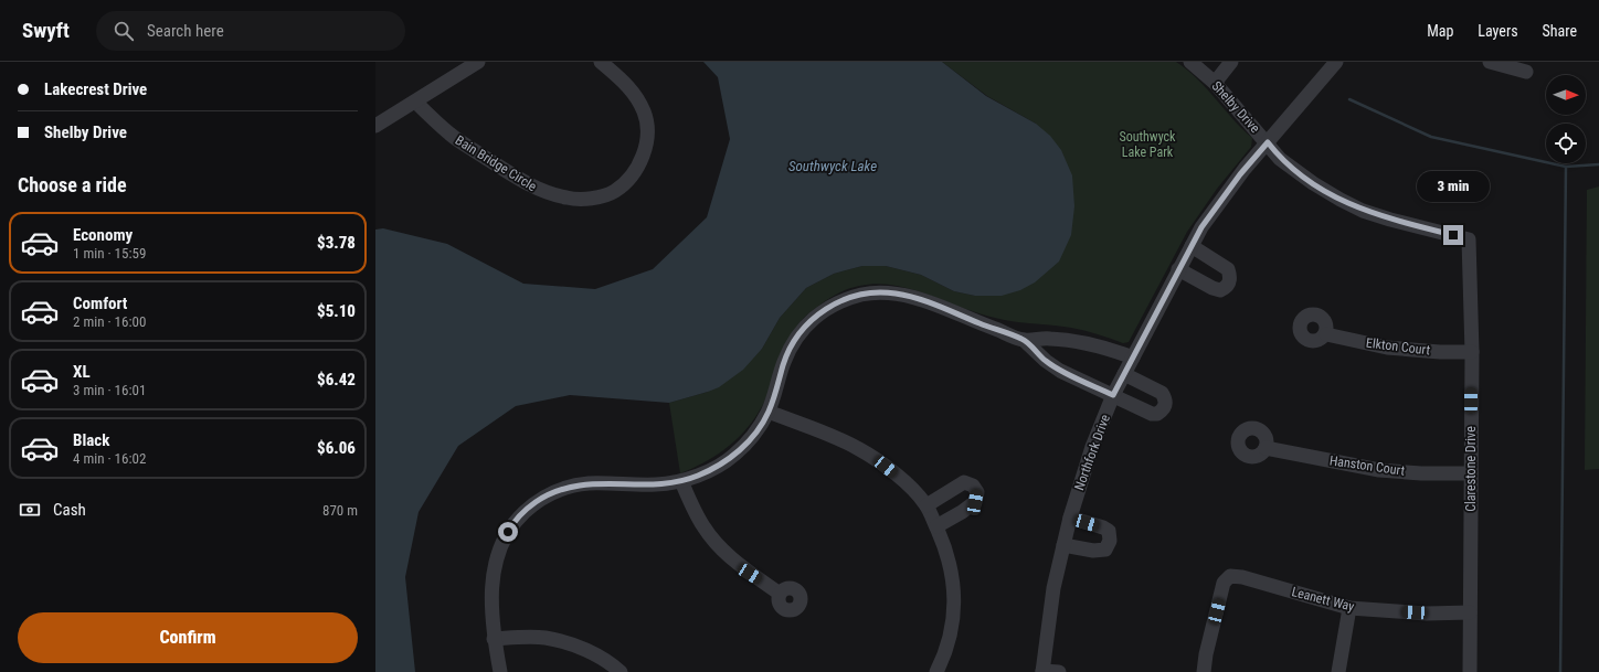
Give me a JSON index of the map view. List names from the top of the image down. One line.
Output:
{"streets":{"street":["Shelby Drive","Bain Bridge Circle","Elkton Court","Northfork Drive","Hanston Court","Clarestone Drive","Leanett Way"]},"crossings":[["Shelby Drive","Northfork Drive"],["Shelby Drive","Clarestone Drive"],["Elkton Court","Clarestone Drive"],["Hanston Court","Clarestone Drive"],["Clarestone Drive","Leanett Way"]],"water":["Southwyck Lake"],"parks":["Southwyck Lake Park"],"north":"right","page":{"header":"Swyft","search":"Search here","nav":["Map","Layers","Share"],"banner":["Lakecrest Drive","Shelby Drive"],"heading":"Choose a ride","bubble":"3 min","list":[{"name":"Economy","note":"1 min · 15:59","value":"$3.78"},{"name":"Comfort","note":"2 min · 16:00","value":"$5.10"},{"name":"XL","note":"3 min · 16:01","value":"$6.42"},{"name":"Black","note":"4 min · 16:02","value":"$6.06"}],"pay":["Cash","870 m"],"buttons":"Confirm"}}
